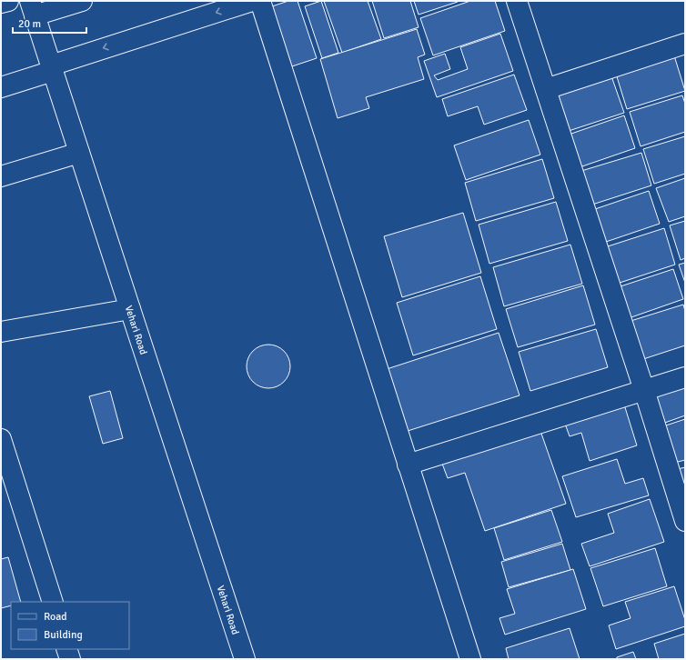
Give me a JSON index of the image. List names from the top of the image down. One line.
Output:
{"streets":{"street":["Vehari Road"]},"legend":["Road","Building"],"scale_bar":"20 m"}
